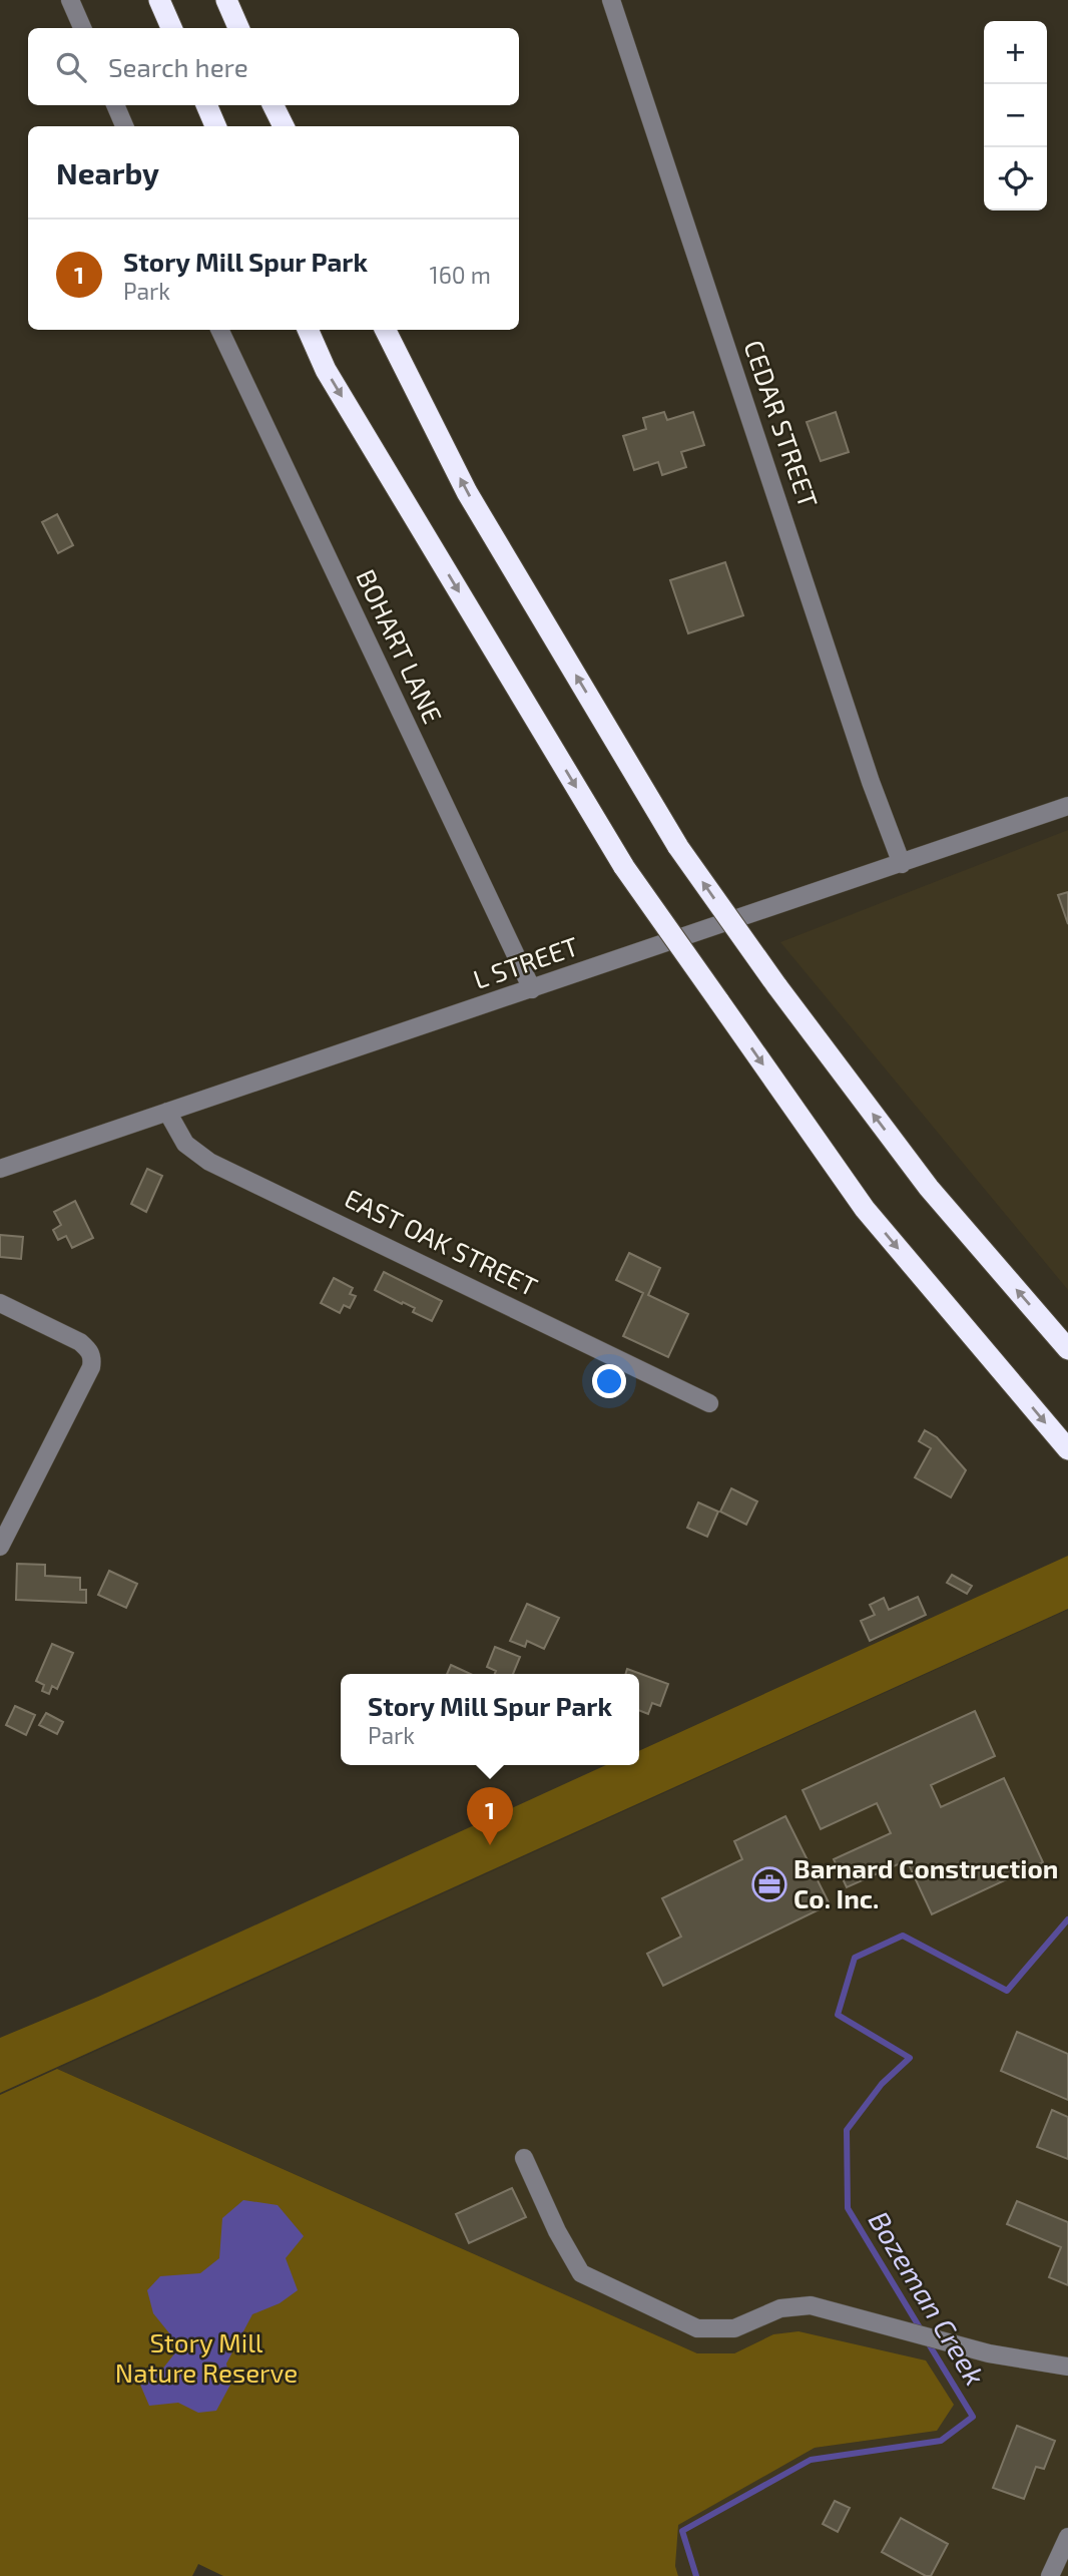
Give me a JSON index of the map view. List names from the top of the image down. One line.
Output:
{"streets":{"street":["CEDAR STREET","BOHART LANE","L STREET","EAST OAK STREET"]},"crossings":[["CEDAR STREET","L STREET"],["BOHART LANE","L STREET"],["L STREET","EAST OAK STREET"]],"water":["Bozeman Creek"],"parks":["Story Mill Nature Reserve"],"places":{"office":["Barnard Construction Co. Inc."]},"page":{"map_buttons":["+","−"],"search":"Search here","heading":"Nearby","list":[{"mark":"1","name":"Story Mill Spur Park","note":"Park","value":"160 m"}],"popup":["Story Mill Spur Park","Park"],"pins":"1"}}
